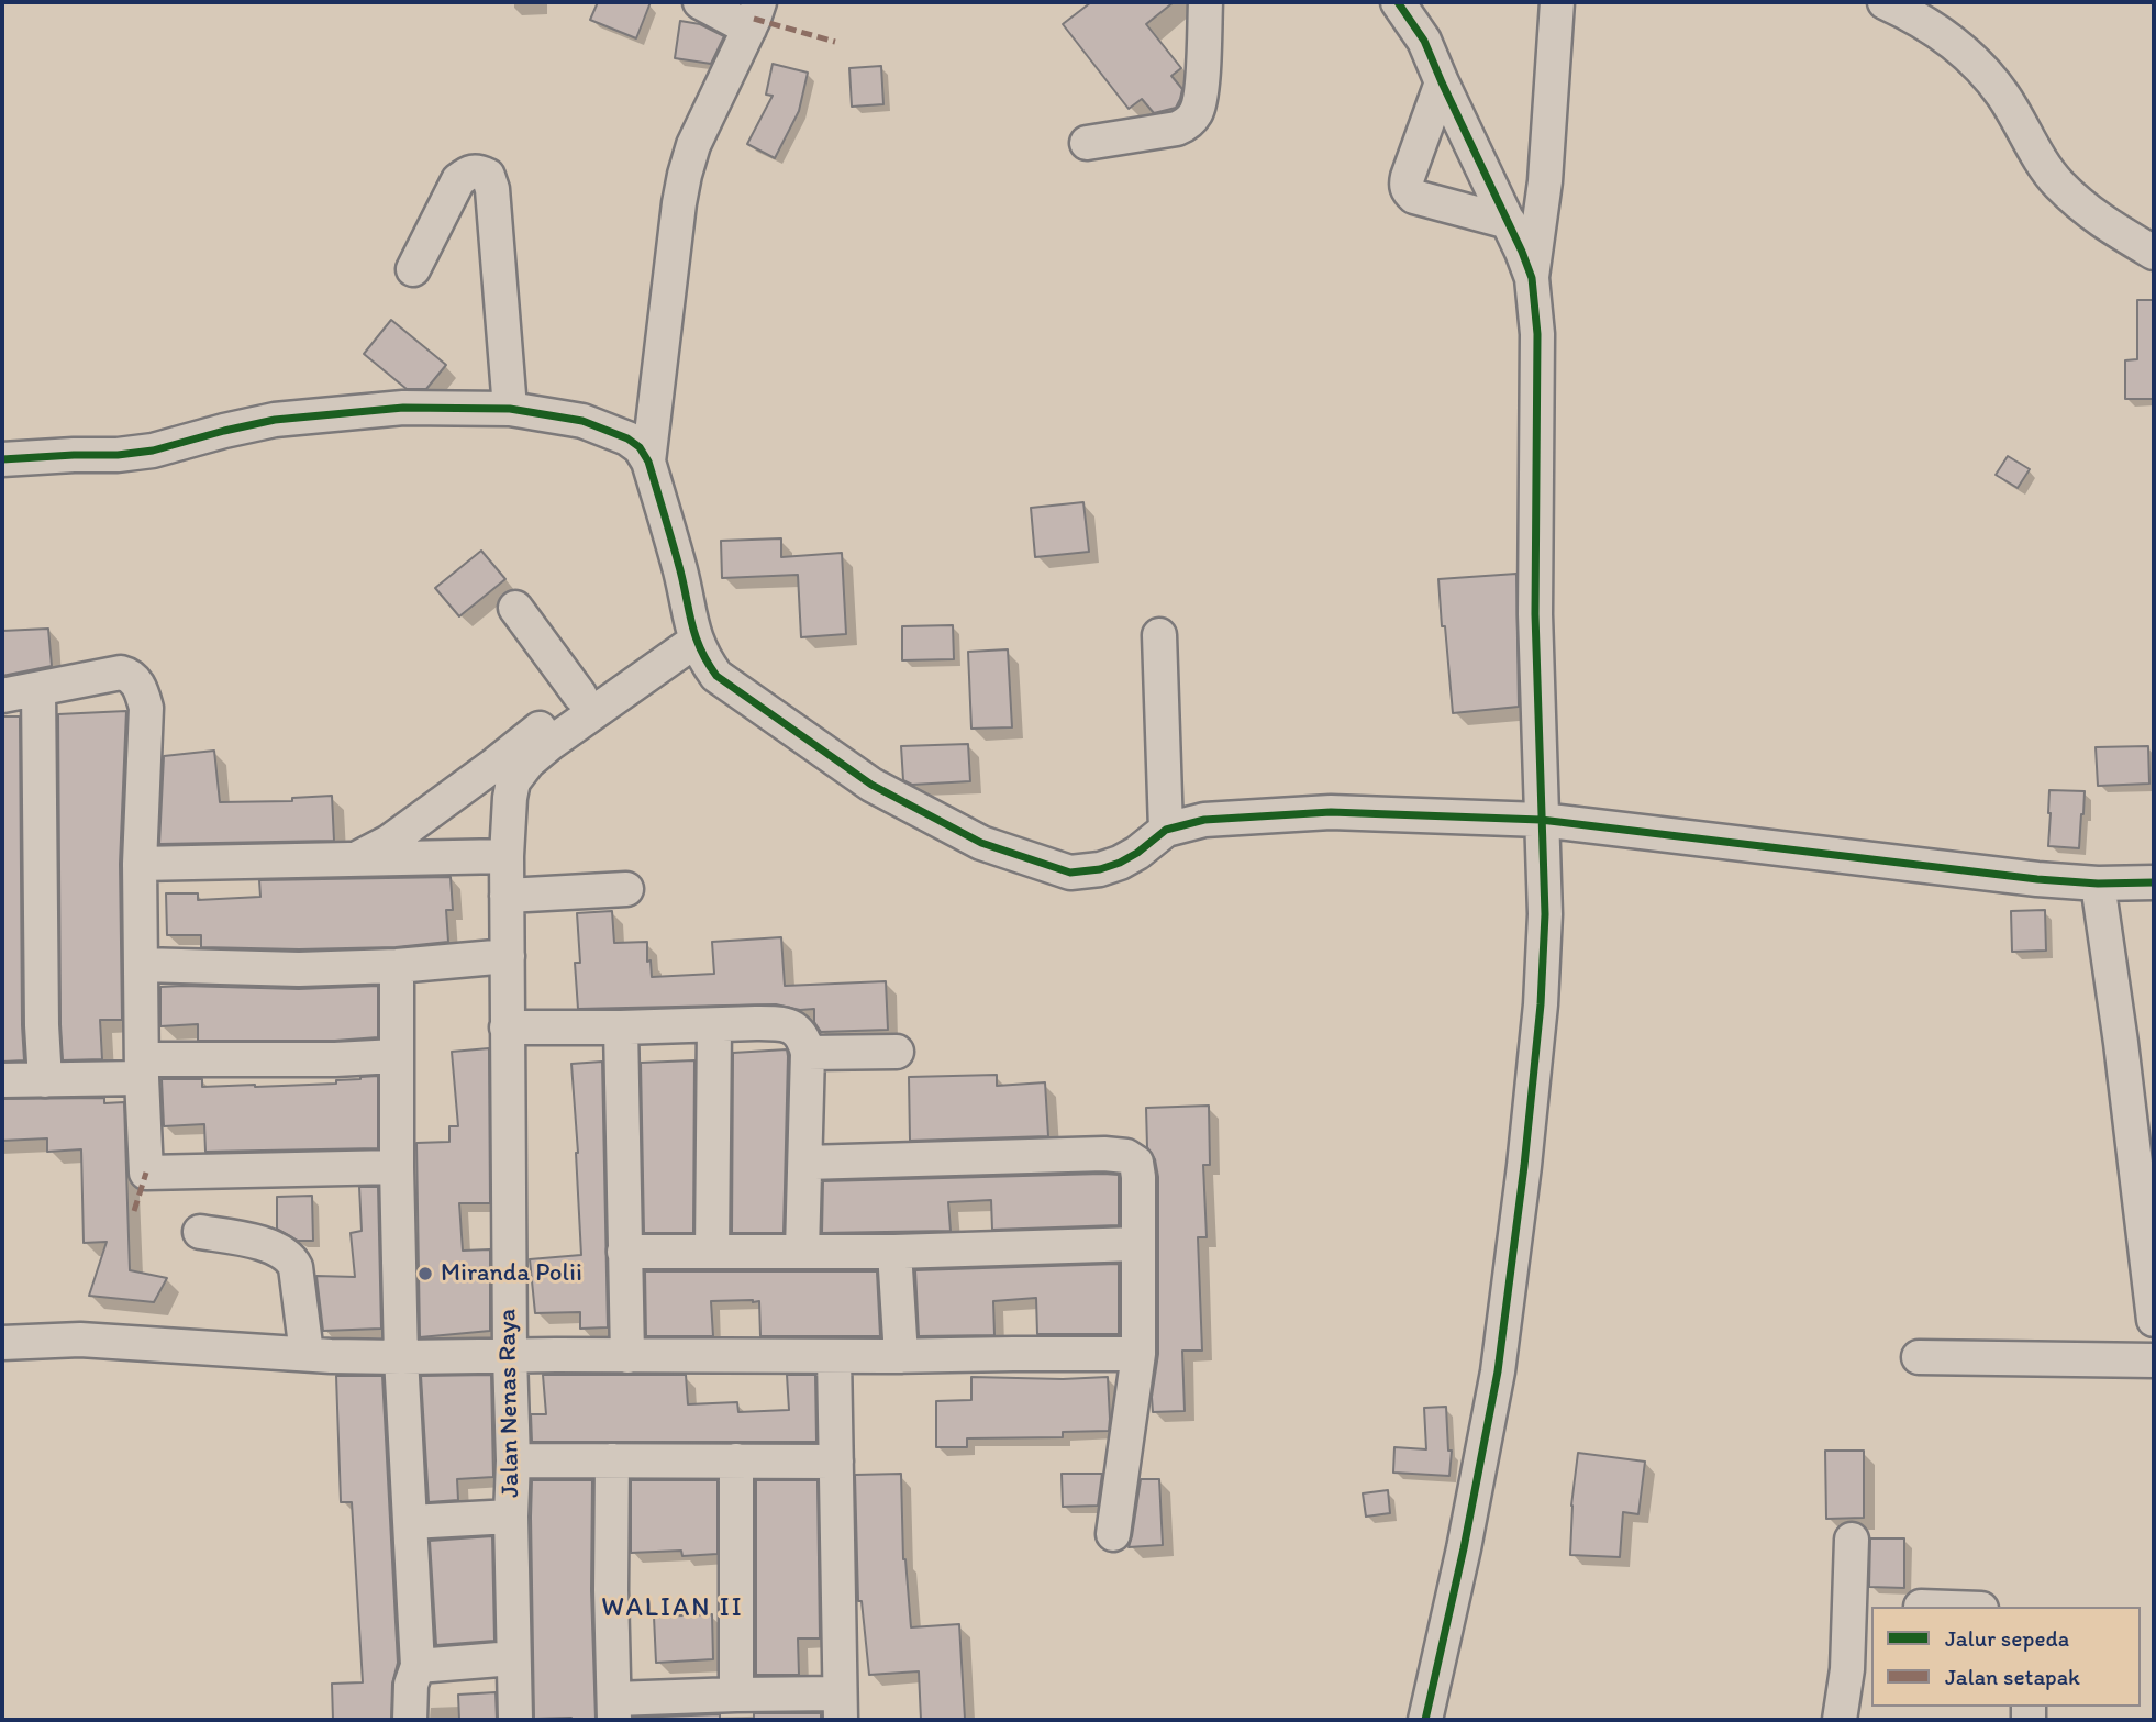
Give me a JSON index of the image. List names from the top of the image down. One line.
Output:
{"streets":{"street":["Jalan Nenas Raya"]},"districts":["WALIAN II"],"places":["Miranda Polii"],"legend":["Jalur sepeda","Jalan setapak"]}
